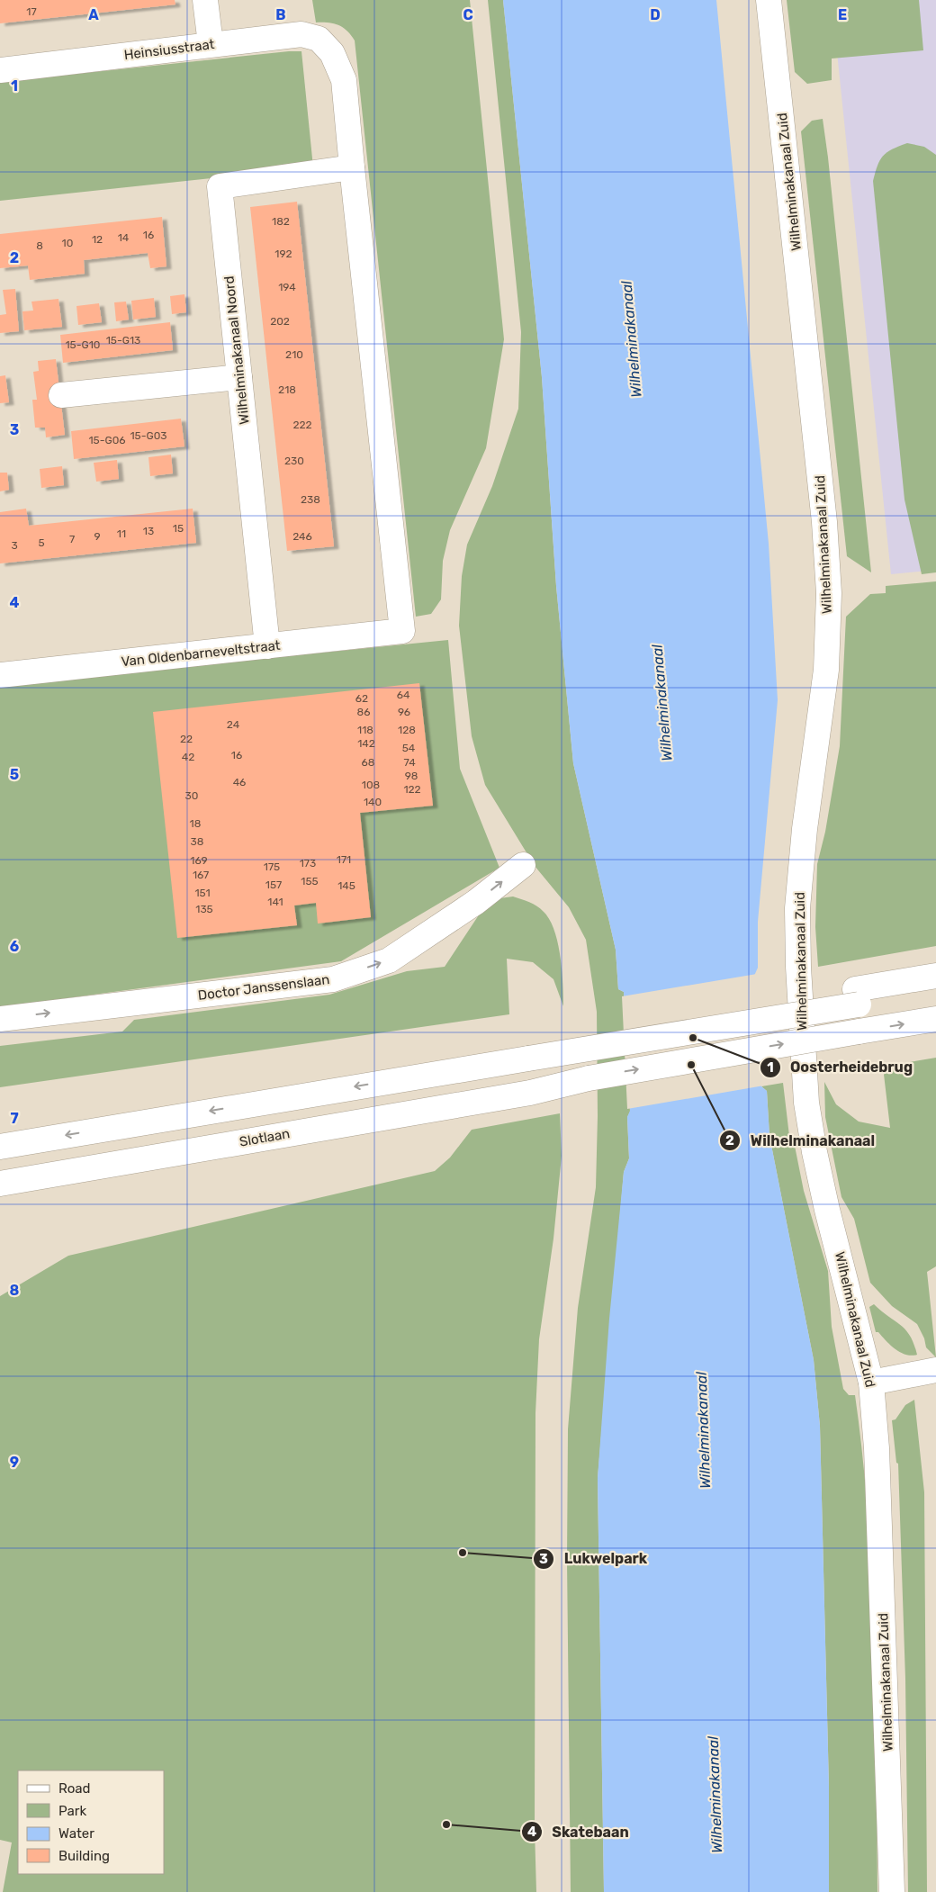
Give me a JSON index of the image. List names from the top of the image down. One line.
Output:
{"streets":{"street":["Heinsiusstraat","Wilhelminakanaal Zuid","Wilhelminakanaal Noord","Van Oldenbarneveltstraat","Doctor Janssenslaan","Slotlaan"]},"crossings":[["Heinsiusstraat","Wilhelminakanaal Noord"],["Heinsiusstraat","Van Oldenbarneveltstraat"],["Wilhelminakanaal Noord","Van Oldenbarneveltstraat"]],"water":["Wilhelminakanaal"],"places":["Oosterheidebrug","Wilhelminakanaal","Lukwelpark","Skatebaan"],"house_numbers":["17","182","16","14","12","10","8","192","194","202","15-G13","15-G10","210","218","222","15-G03","15-G06","230","238","15","13","11","9","246","7","5","3","64","62","86","96","24","118","128","22","142","54","16","42","68","74","98","46","108","122","30","140","18","38","171","169","173","175","167","155","157","145","151","141","135"],"legend":["Road","Park","Water","Building"],"grid":{"columns":["A","B","C","D","E"],"rows":["1","2","3","4","5","6","7","8","9"]}}
